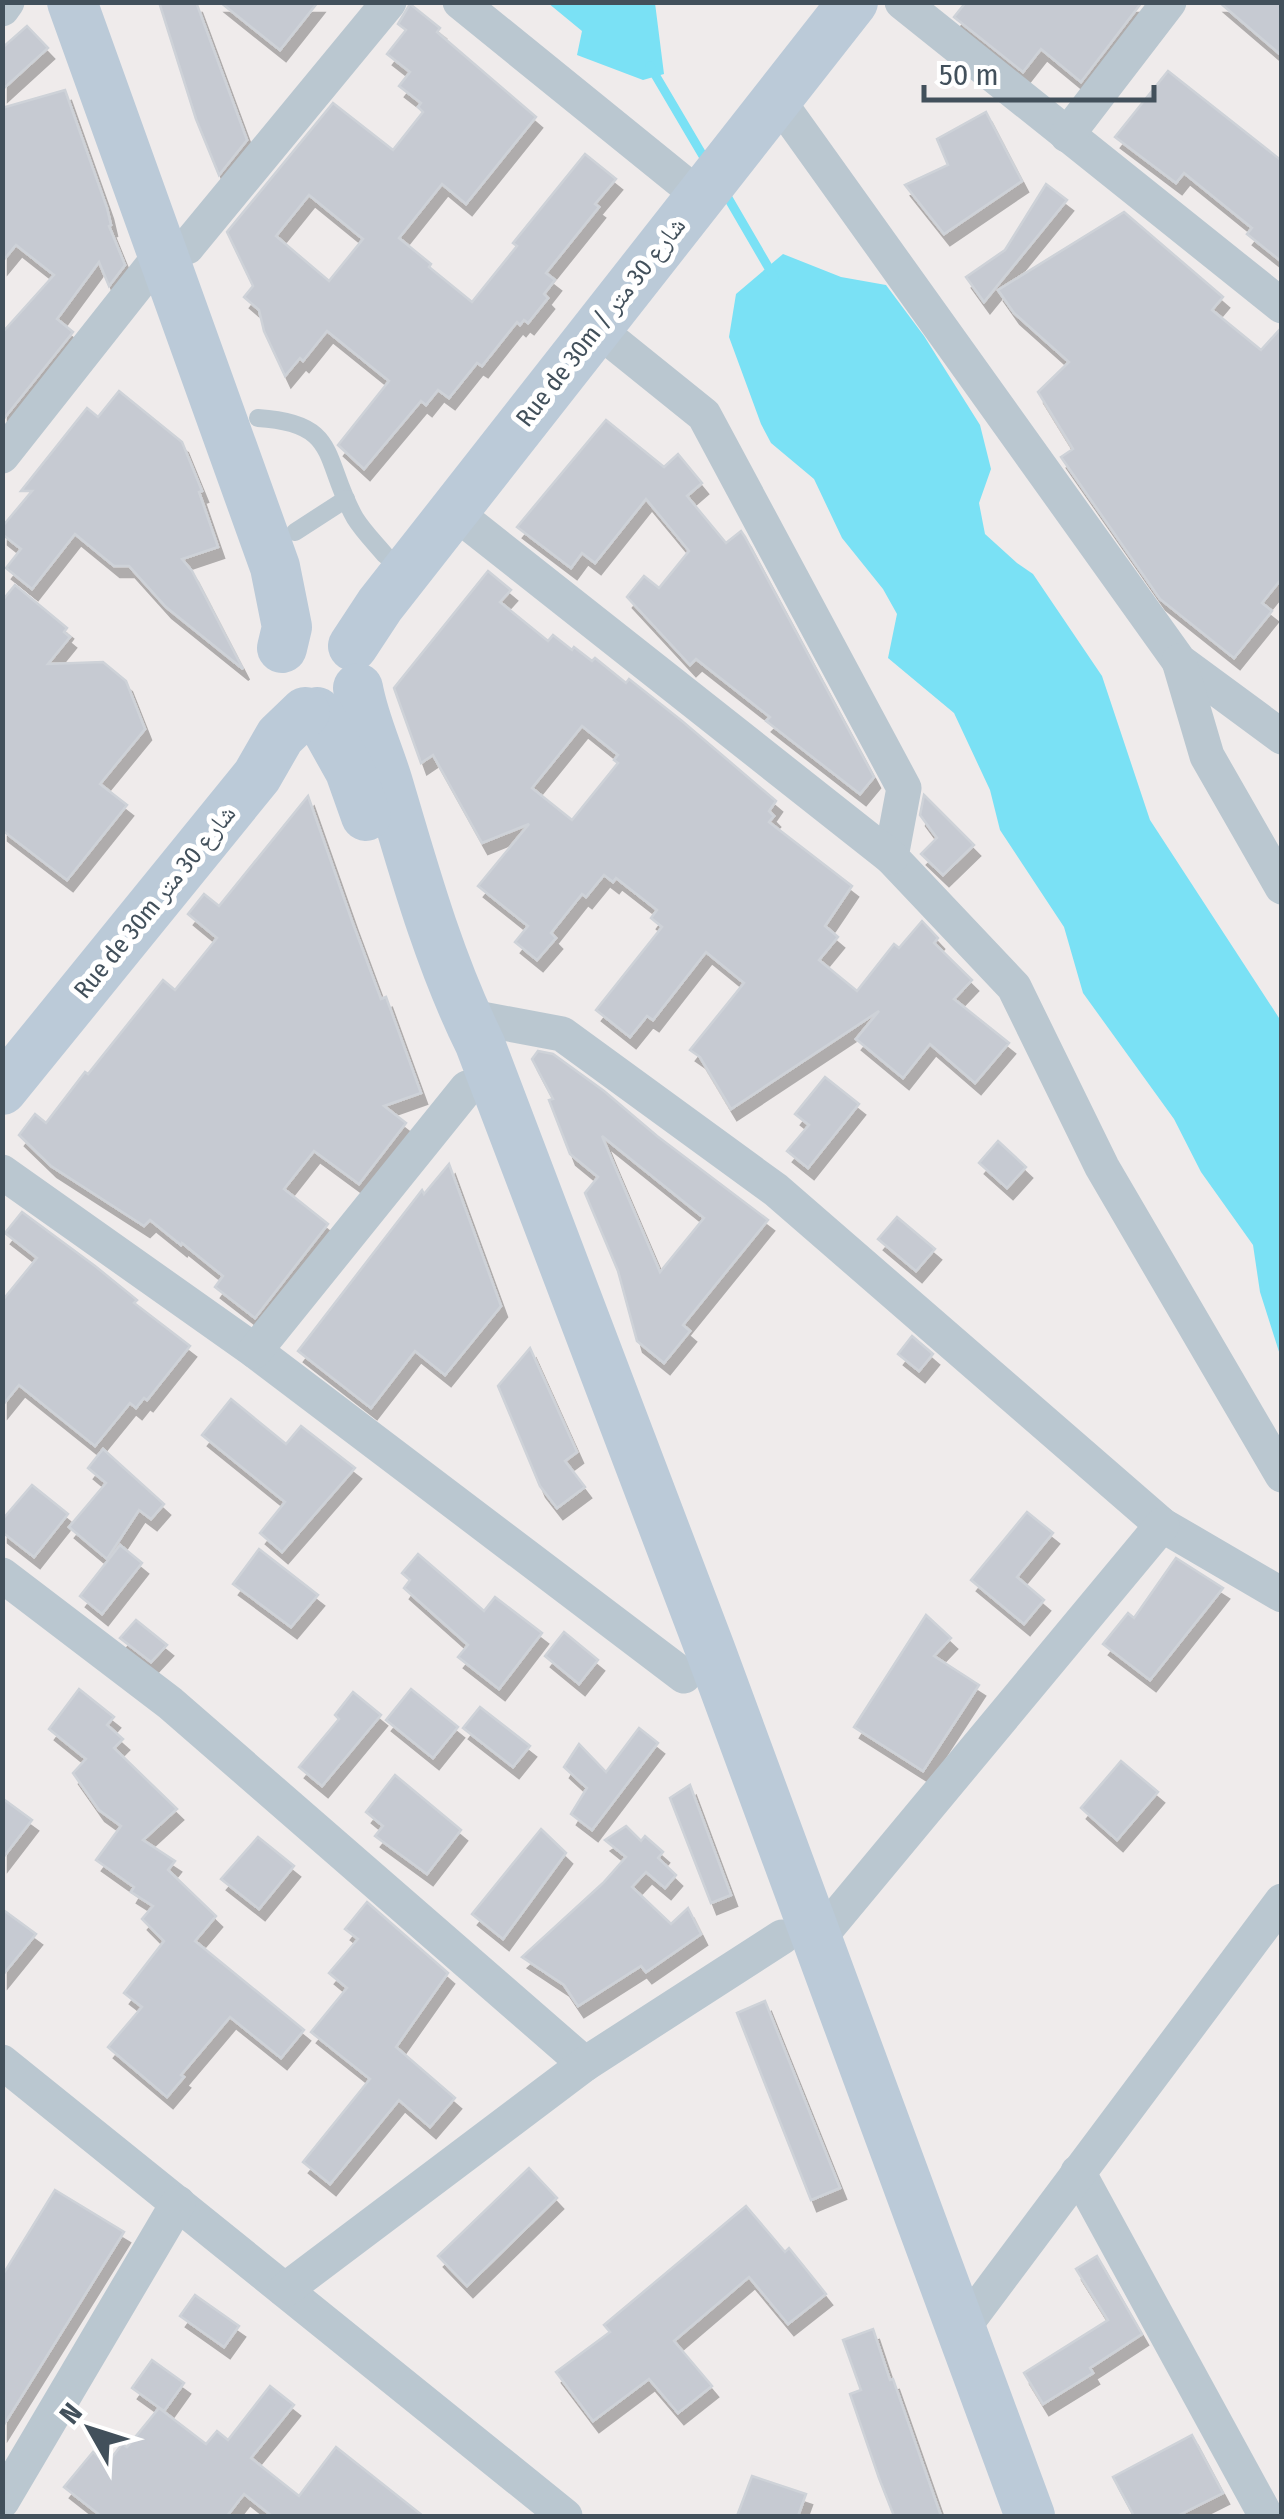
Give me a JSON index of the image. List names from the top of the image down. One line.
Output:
{"streets":{"street":["Rue de 30m / شارع 30 متر","Rue de 30m شارع 30 متر"]},"crossings":[["Rue de 30m / شارع 30 متر","Rue de 30m شارع 30 متر"]],"scale_bar":"50 m","north":"top left"}
